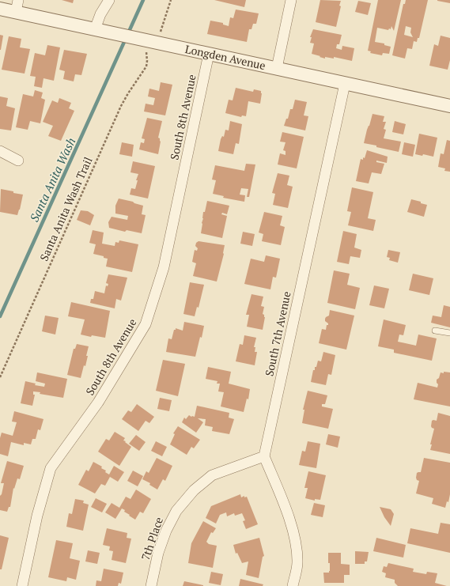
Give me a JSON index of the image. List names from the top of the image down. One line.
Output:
{"streets":{"street":["Longden Avenue","South 8th Avenue","South 7th Avenue","7th Place"],"path":["Santa Anita Wash Trail"]},"crossings":[["Longden Avenue","South 8th Avenue"],["Longden Avenue","Santa Anita Wash Trail"],["Longden Avenue","South 7th Avenue"],["South 7th Avenue","7th Place"]],"water":["Santa Anita Wash"]}
